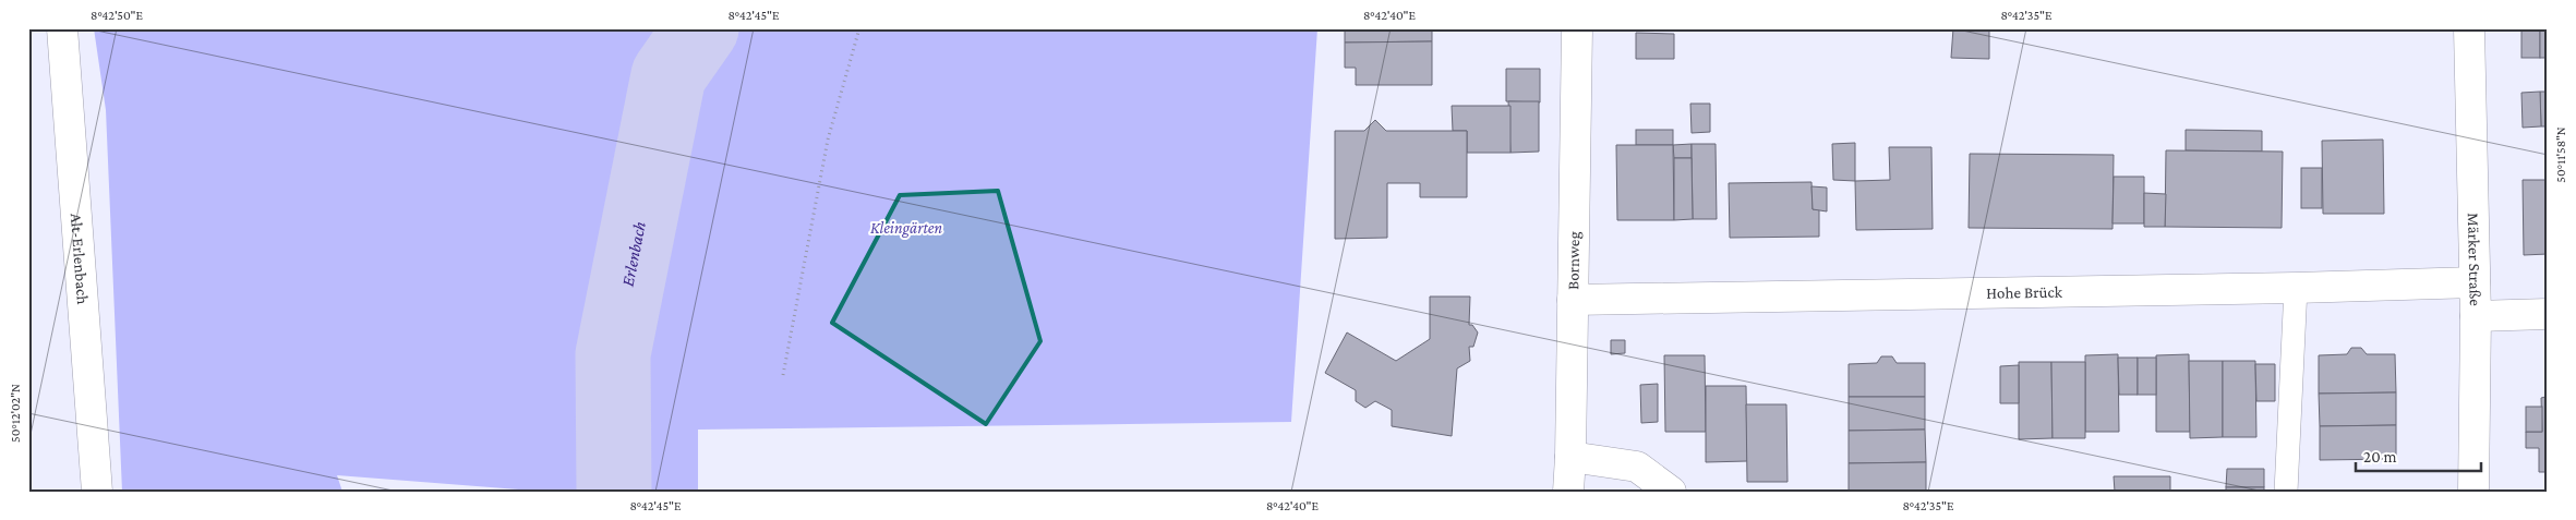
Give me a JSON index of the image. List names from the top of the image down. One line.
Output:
{"streets":{"street":["Alt-Erlenbach","Märker Straße","Bornweg","Hohe Brück"]},"crossings":[["Märker Straße","Hohe Brück"],["Bornweg","Hohe Brück"]],"water":["Erlenbach"],"parks":["Kleingärten"],"scale_bar":"20 m","coordinates":["8°42'50\"E","8°42'45\"E","8°42'40\"E","8°42'35\"E","50°11'58\"N","50°12'02\"N"]}
